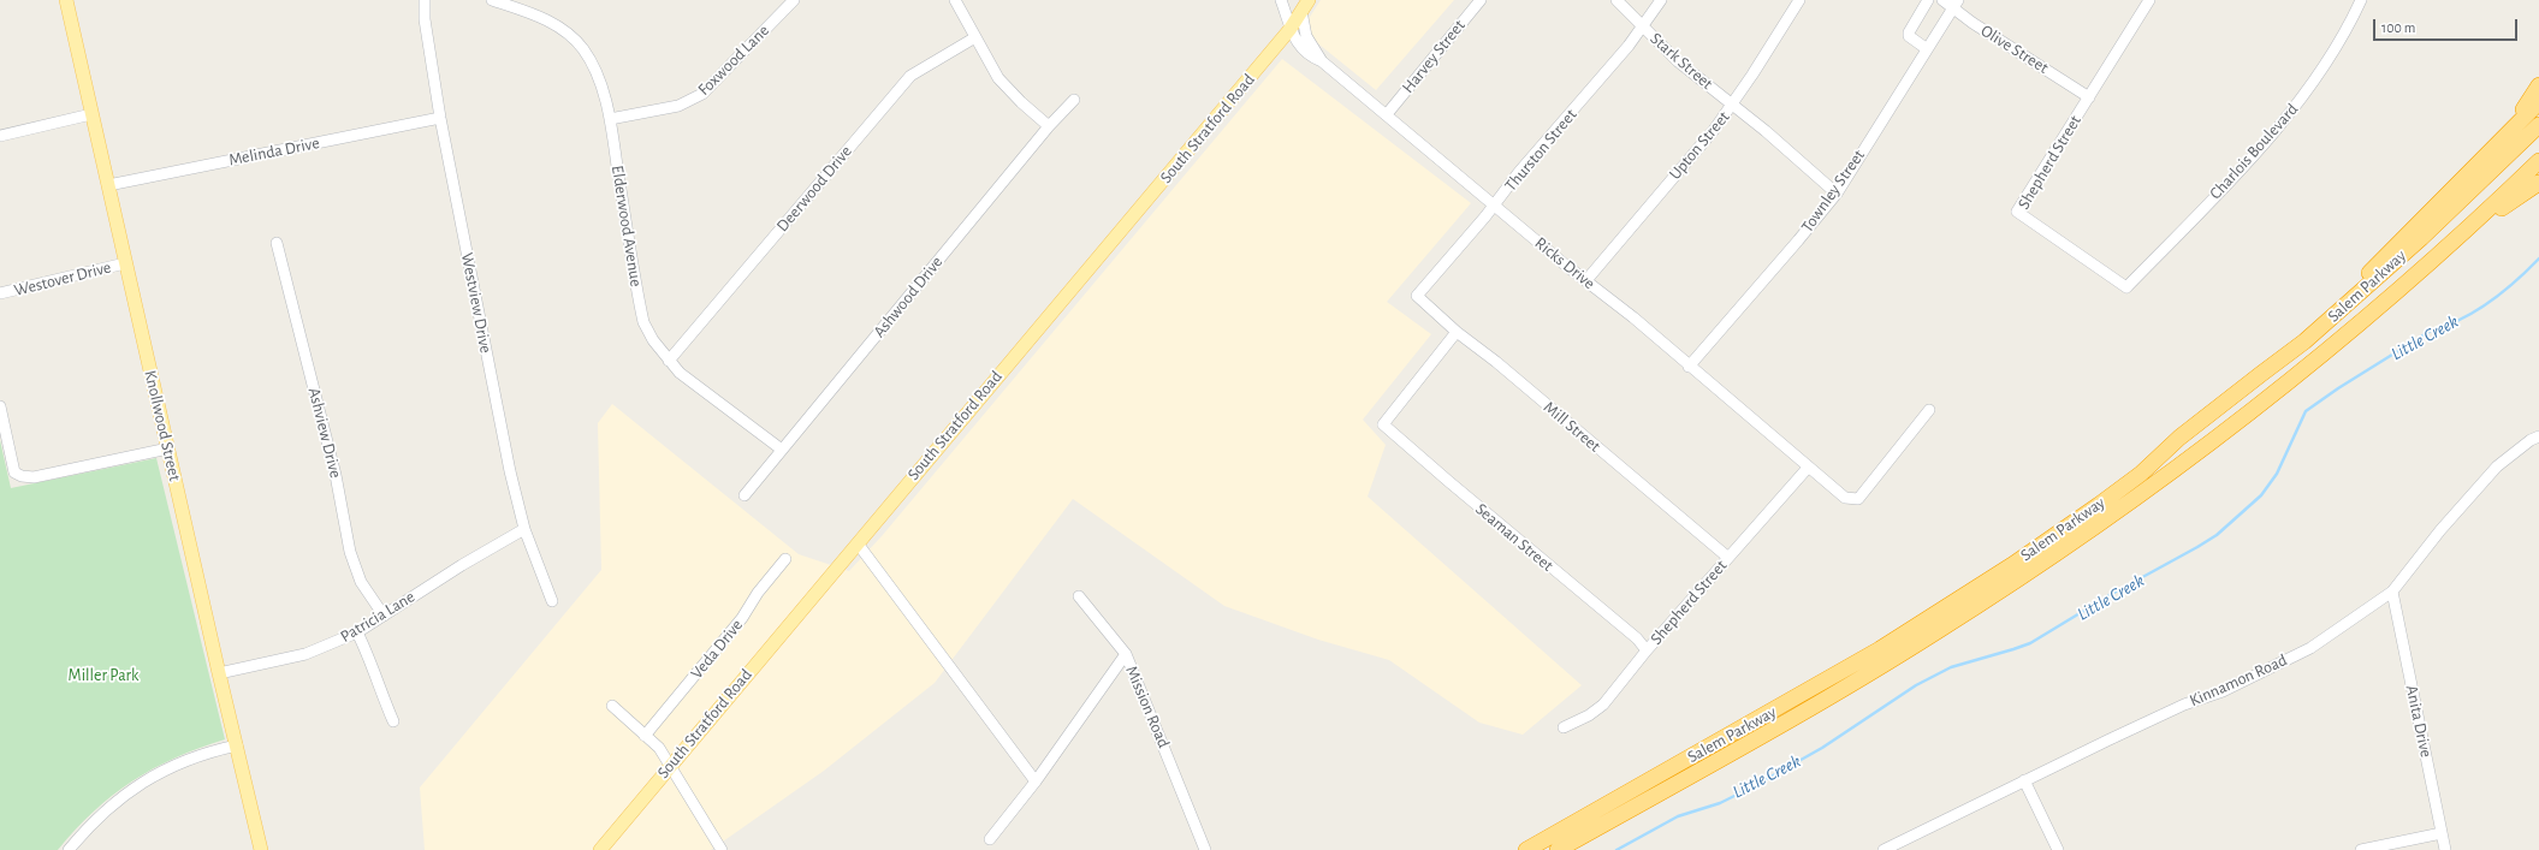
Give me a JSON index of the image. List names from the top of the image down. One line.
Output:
{"streets":{"highway":["Salem Parkway"],"main road":["South Stratford Road","Knollwood Street"],"street":["Olive Street","Harvey Street","Foxwood Lane","Stark Street","Upton Street","Thurston Street","Melinda Drive","Charlois Boulevard","Shepherd Street","Deerwood Drive","Townley Street","Elderwood Avenue","Ricks Drive","Westover Drive","Ashwood Drive","Westview Drive","Mill Street","Ashview Drive","Seaman Street","Patricia Lane","Veda Drive","Kinnamon Road","Mission Road","Anita Drive"]},"crossings":[["Olive Street","Shepherd Street"],["Olive Street","Townley Street"],["Harvey Street","Ricks Drive"],["Foxwood Lane","Elderwood Avenue"],["Stark Street","Upton Street"],["Stark Street","Thurston Street"],["Stark Street","Townley Street"],["South Stratford Road","Ricks Drive"],["Upton Street","Ricks Drive"],["Thurston Street","Ricks Drive"],["Thurston Street","Mill Street"],["Melinda Drive","Westview Drive"],["Melinda Drive","Knollwood Street"],["Charlois Boulevard","Shepherd Street"],["Shepherd Street","Ricks Drive"],["Shepherd Street","Mill Street"],["Shepherd Street","Seaman Street"],["Deerwood Drive","Elderwood Avenue"],["Townley Street","Ricks Drive"],["Elderwood Avenue","Ashwood Drive"],["Westover Drive","Knollwood Street"],["Westview Drive","Patricia Lane"],["Knollwood Street","Patricia Lane"],["Mill Street","Seaman Street"],["Ashview Drive","Patricia Lane"],["Kinnamon Road","Anita Drive"]],"water":["Little Creek"],"parks":["Miller Park"],"scale_bar":"100 m"}
